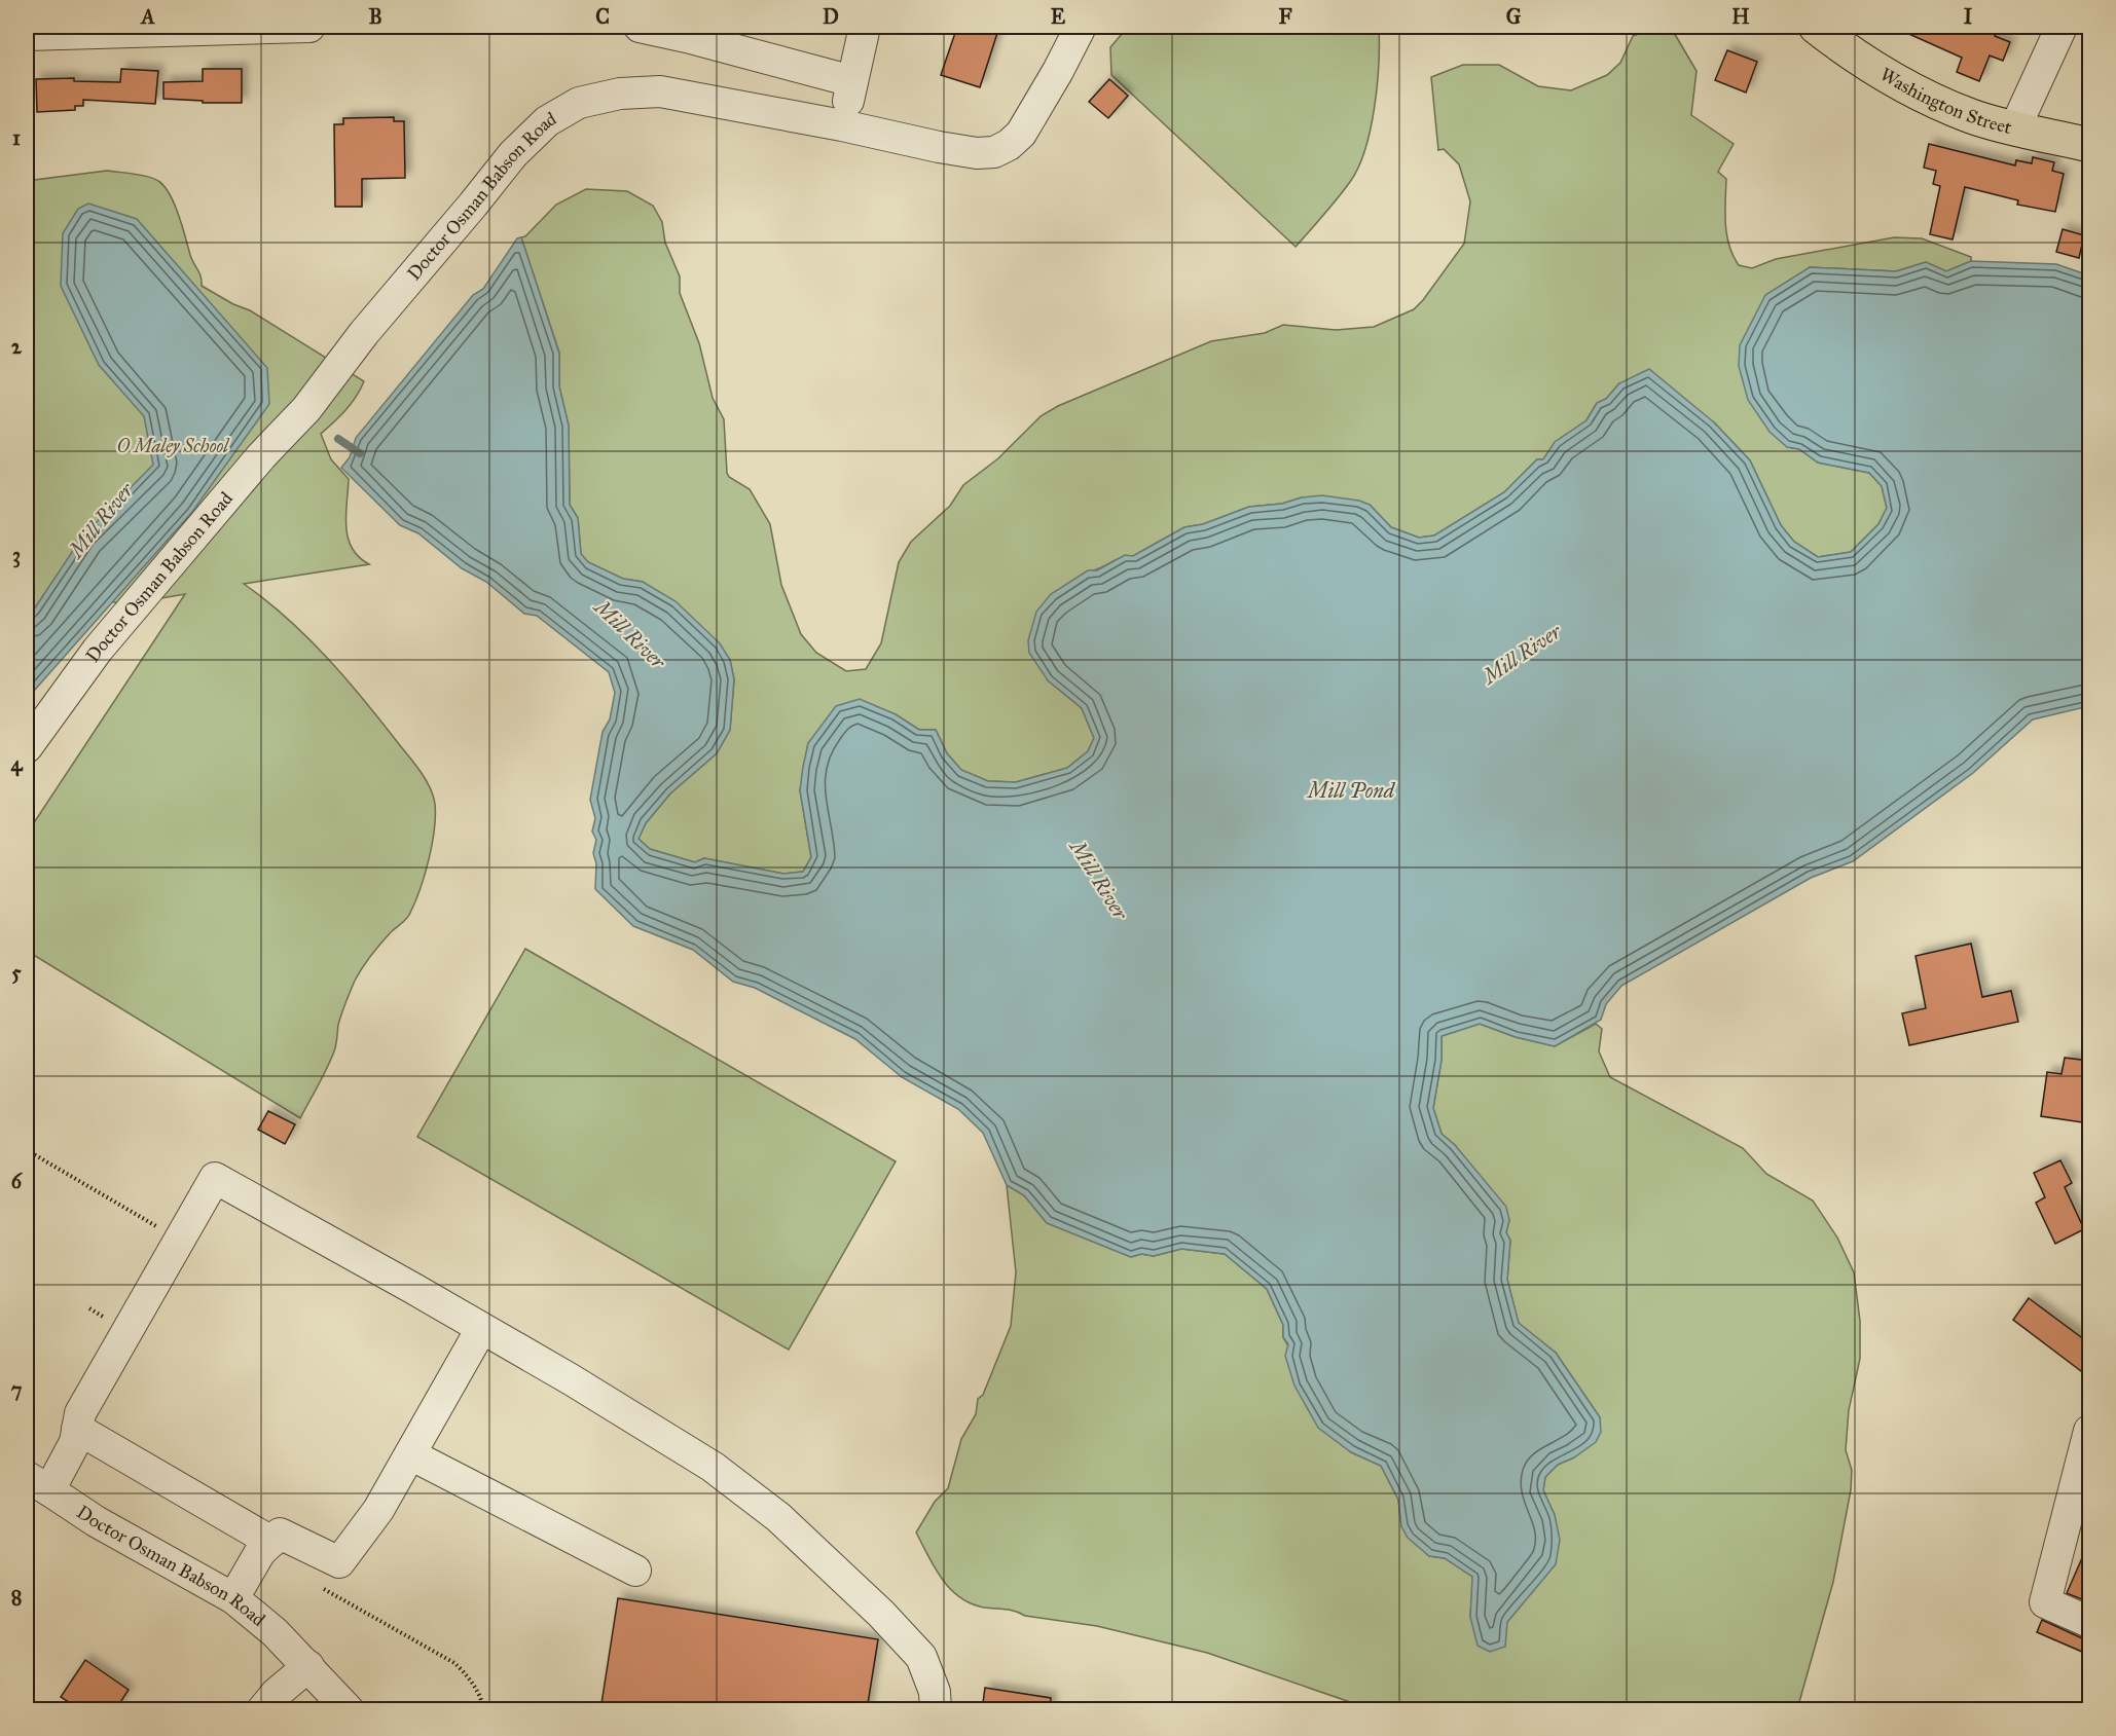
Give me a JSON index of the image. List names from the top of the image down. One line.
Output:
{"streets":{"main road":["Washington Street"],"street":["Doctor Osman Babson Road"]},"water":["Mill River","Mill Pond"],"parks":["O Maley School"],"grid":{"columns":["A","B","C","D","E","F","G","H","I"],"rows":["1","2","3","4","5","6","7","8"]}}
